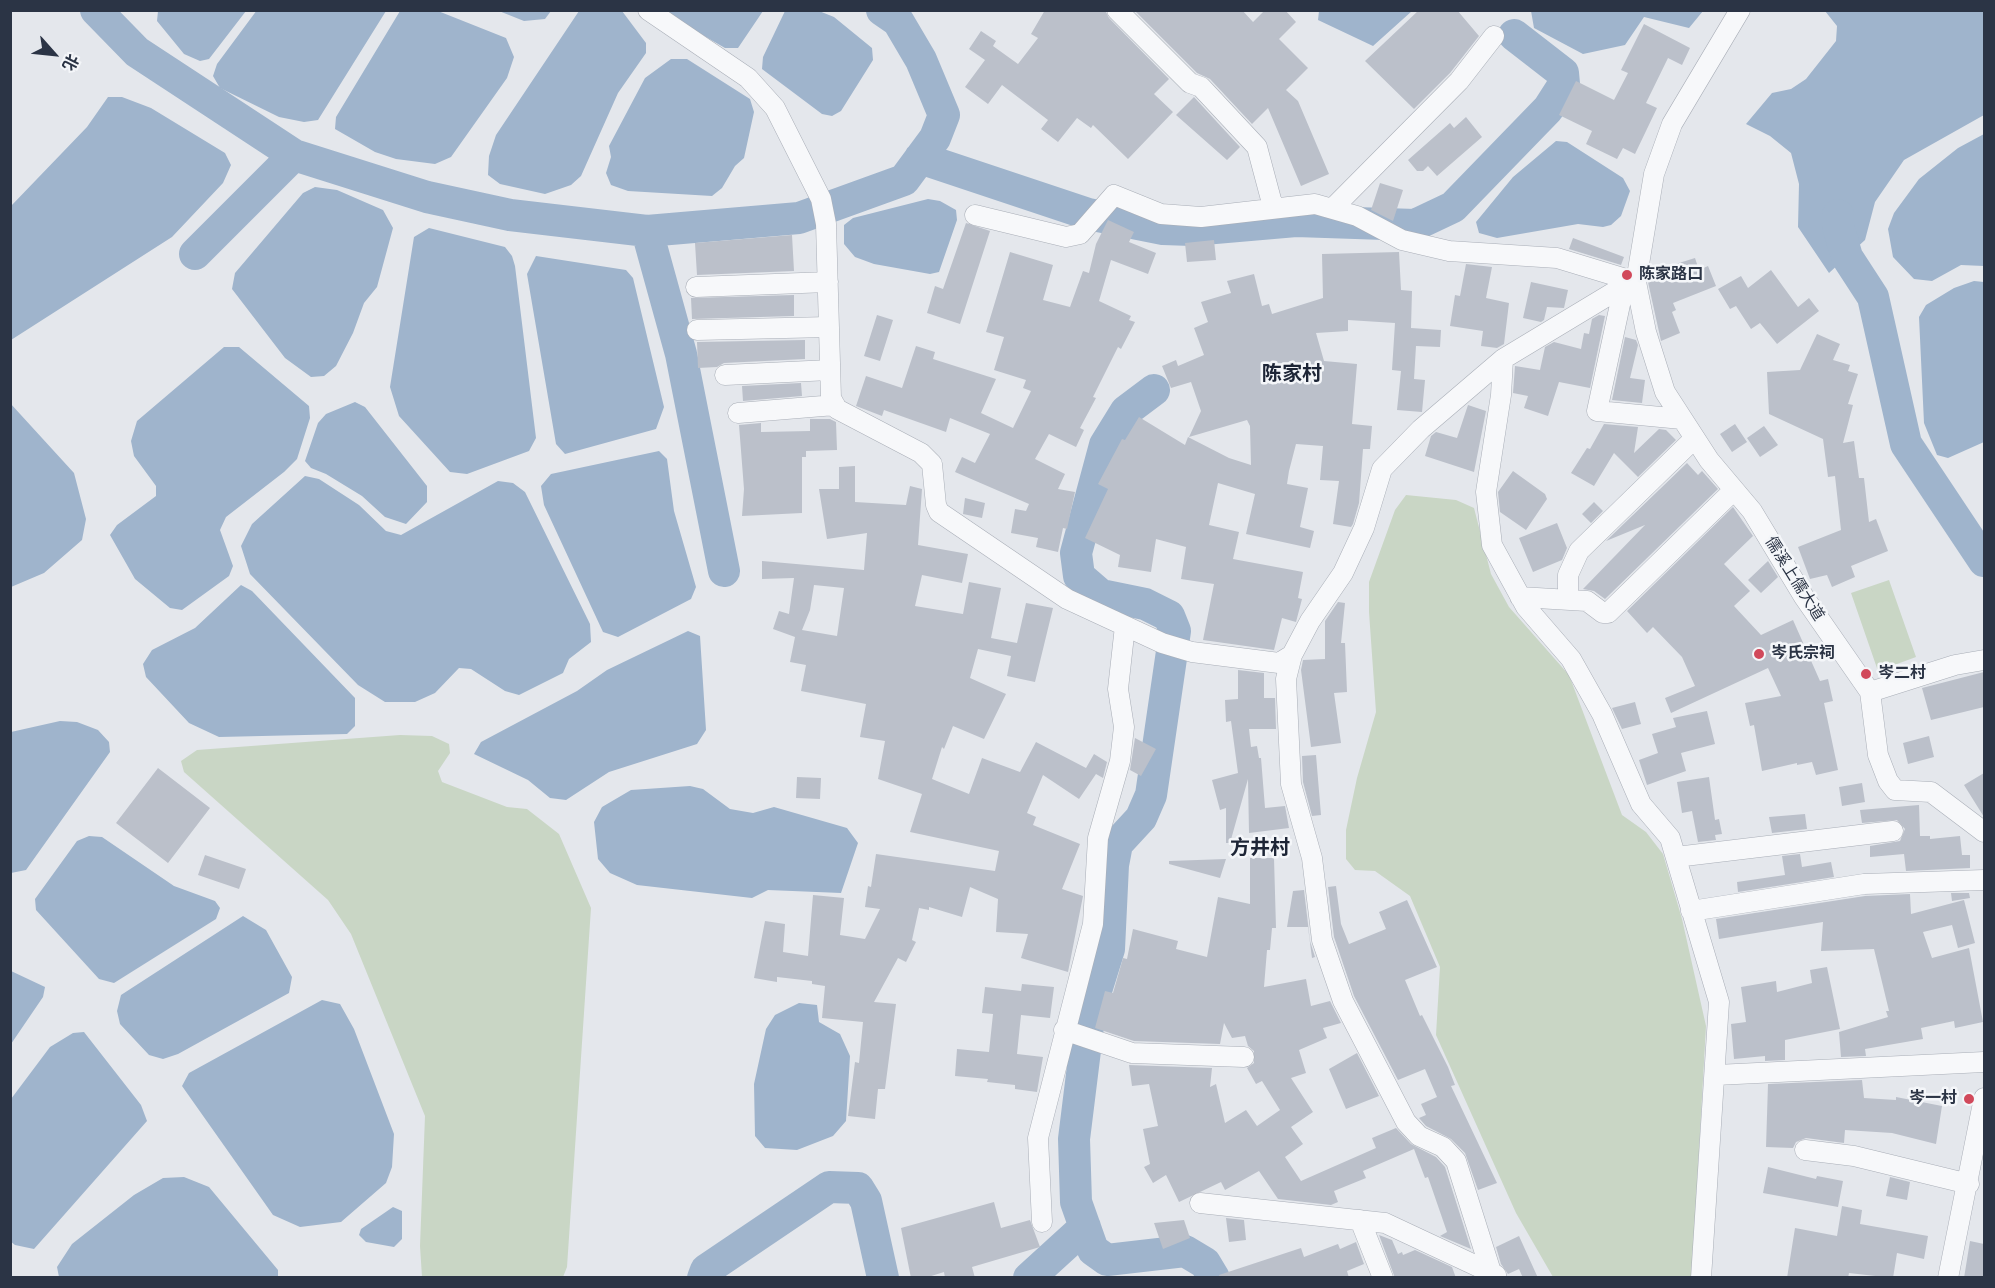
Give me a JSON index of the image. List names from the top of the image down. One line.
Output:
{"streets":{"street":["儒溪上儒大道"]},"districts":["陈家村","方井村"],"places":["陈家路口","岑氏宗祠","岑二村","岑一村"],"north":"bottom right"}
